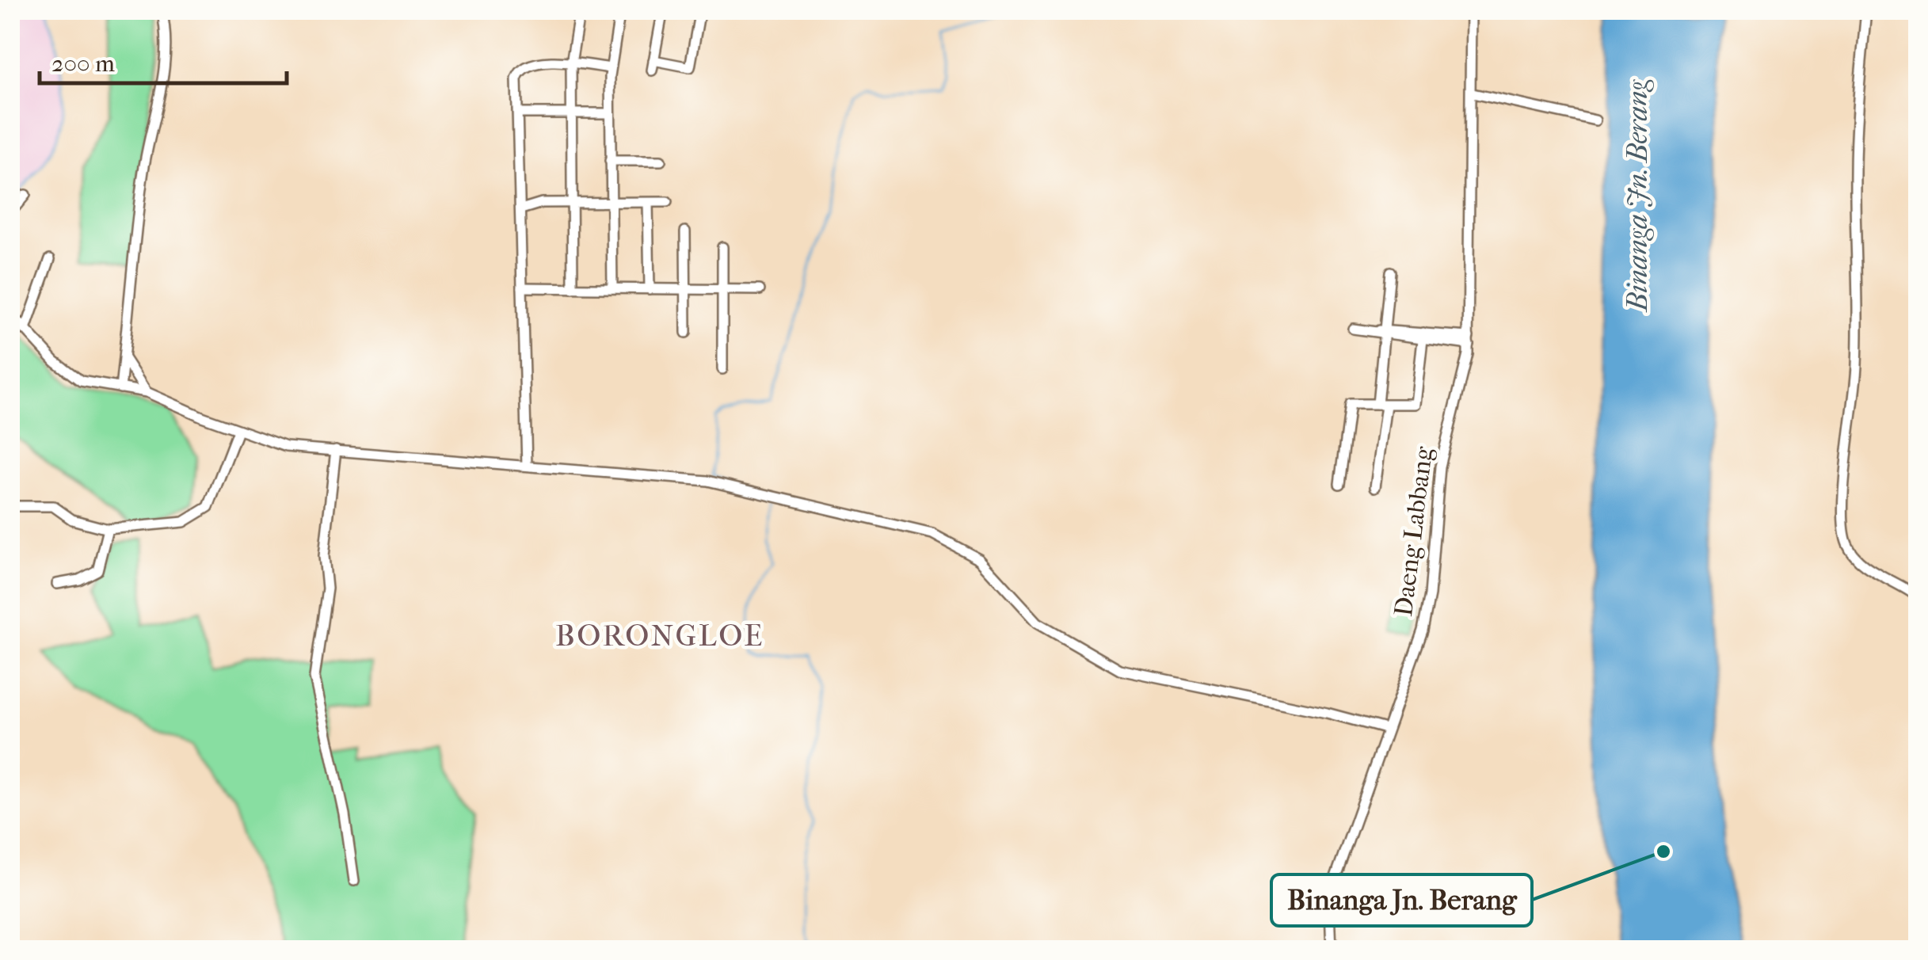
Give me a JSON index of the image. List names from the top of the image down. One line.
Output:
{"streets":{"street":["Daeng Labbang"]},"districts":["BORONGLOE"],"water":["Binanga Jn. Berang"],"places":["Binanga Jn. Berang"],"scale_bar":"200 m"}
